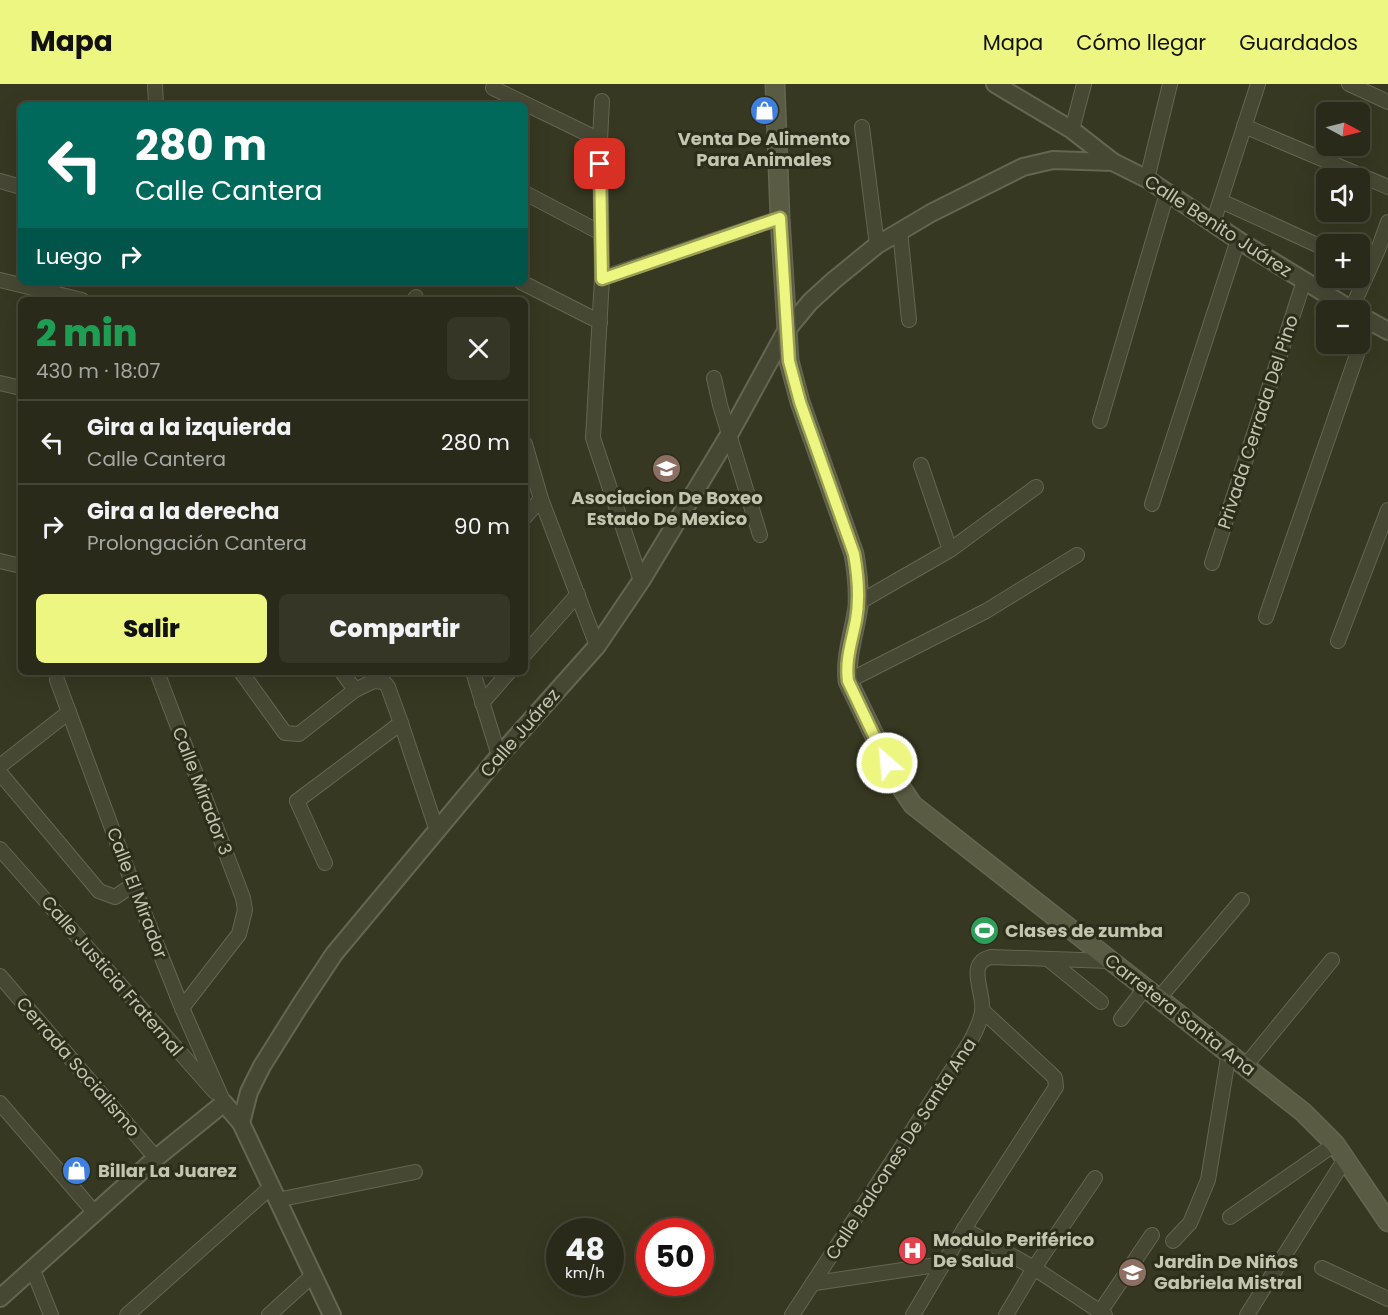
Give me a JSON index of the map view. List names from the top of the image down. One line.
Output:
{"streets":{"main road":["Carretera Santa Ana"],"street":["Calle Benito Juárez","Privada Cerrada Del Pino","Calle Juárez","Calle Mirador 3","Calle El Mirador","Calle Justicia Fraternal","Cerrada Socialismo","Calle Balcones De Santa Ana"]},"crossings":[["Calle Benito Juárez","Privada Cerrada Del Pino"],["Calle Benito Juárez","Calle Juárez"],["Calle Benito Juárez","Carretera Santa Ana"],["Calle Juárez","Carretera Santa Ana"],["Calle Mirador 3","Calle El Mirador"],["Calle El Mirador","Calle Justicia Fraternal"],["Carretera Santa Ana","Calle Balcones De Santa Ana"]],"places":{"shop":["Venta De Alimento Para Animales","Billar La Juarez"],"school or university":["Asociacion De Boxeo Estado De Mexico","Jardin De Niños Gabriela Mistral"],"sports":["Clases de zumba"],"hospital":["Modulo Periférico De Salud"]},"north":"right","page":{"header":"Mapa","nav":["Mapa","Cómo llegar","Guardados"],"map_buttons":["+","−"],"turn":["280 m","Calle Cantera"],"then":"Luego","heading":["2 min","430 m · 18:07"],"list":[{"name":"Gira a la izquierda","note":"Calle Cantera","value":"280 m"},{"name":"Gira a la derecha","note":"Prolongación Cantera","value":"90 m"}],"buttons":["Salir","Compartir"],"speed":"48 km/h","limit":"50"}}
